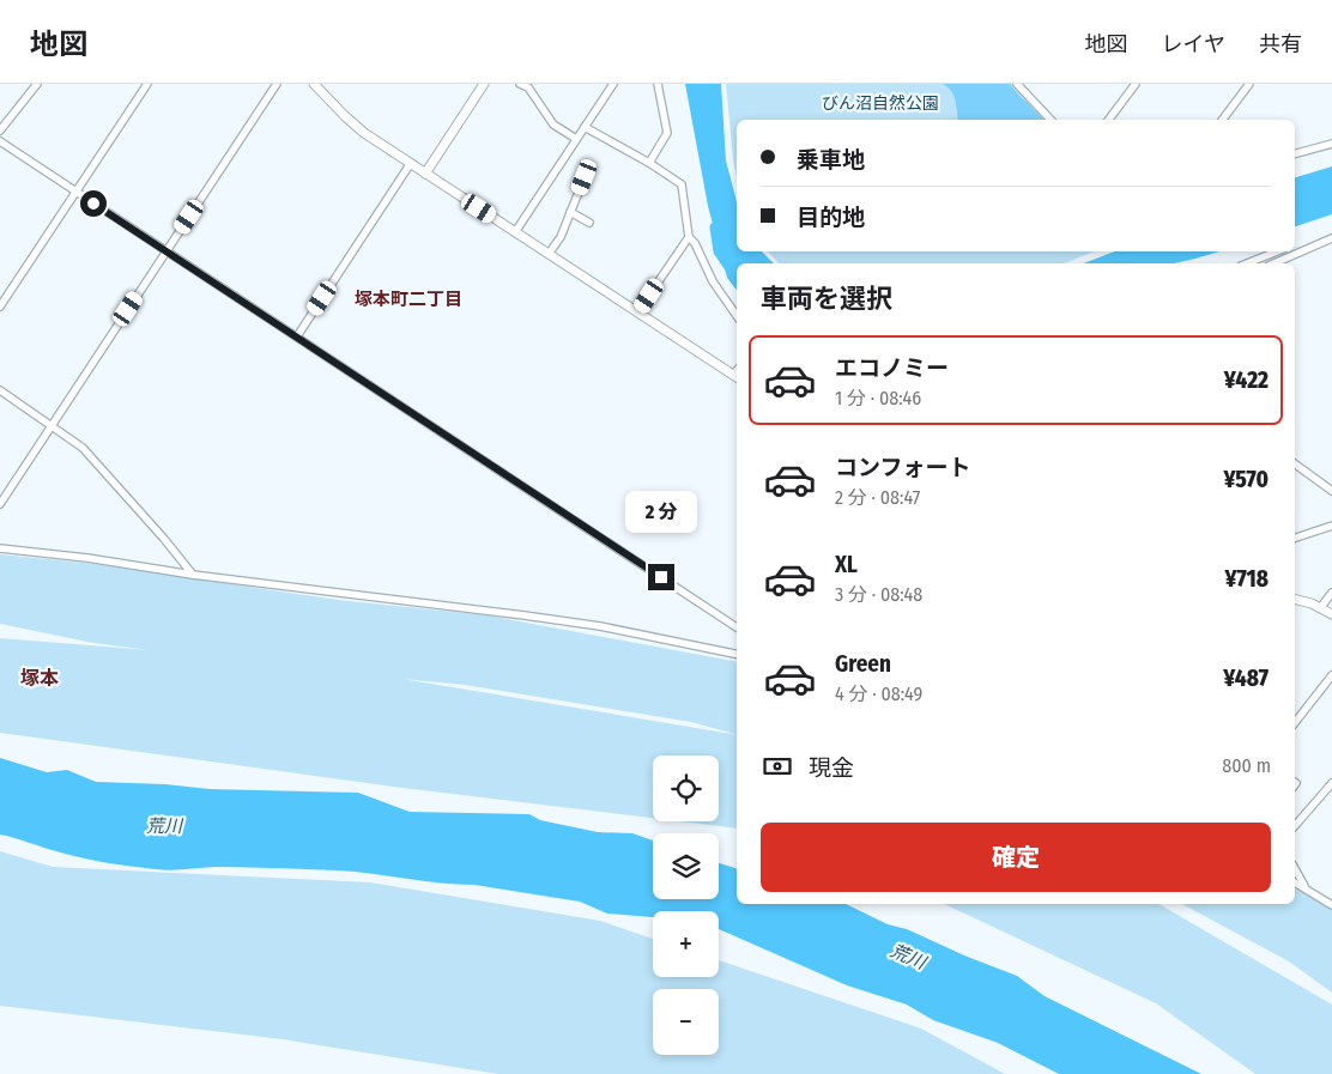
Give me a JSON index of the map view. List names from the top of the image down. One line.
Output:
{"districts":["塚本町二丁目","塚本"],"water":["荒川"],"parks":["びん沼自然公園"],"page":{"header":"地図","nav":["地図","レイヤ","共有"],"banner":["乗車地","目的地"],"heading":"車両を選択","list":[{"name":"エコノミー","note":"1 分 · 08:46","value":"¥422"},{"name":"コンフォート","note":"2 分 · 08:47","value":"¥570"},{"name":"XL","note":"3 分 · 08:48","value":"¥718"},{"name":"Green","note":"4 分 · 08:49","value":"¥487"}],"bubble":"2 分","pay":["現金","800 m"],"map_buttons":["+","−"],"buttons":"確定"}}
